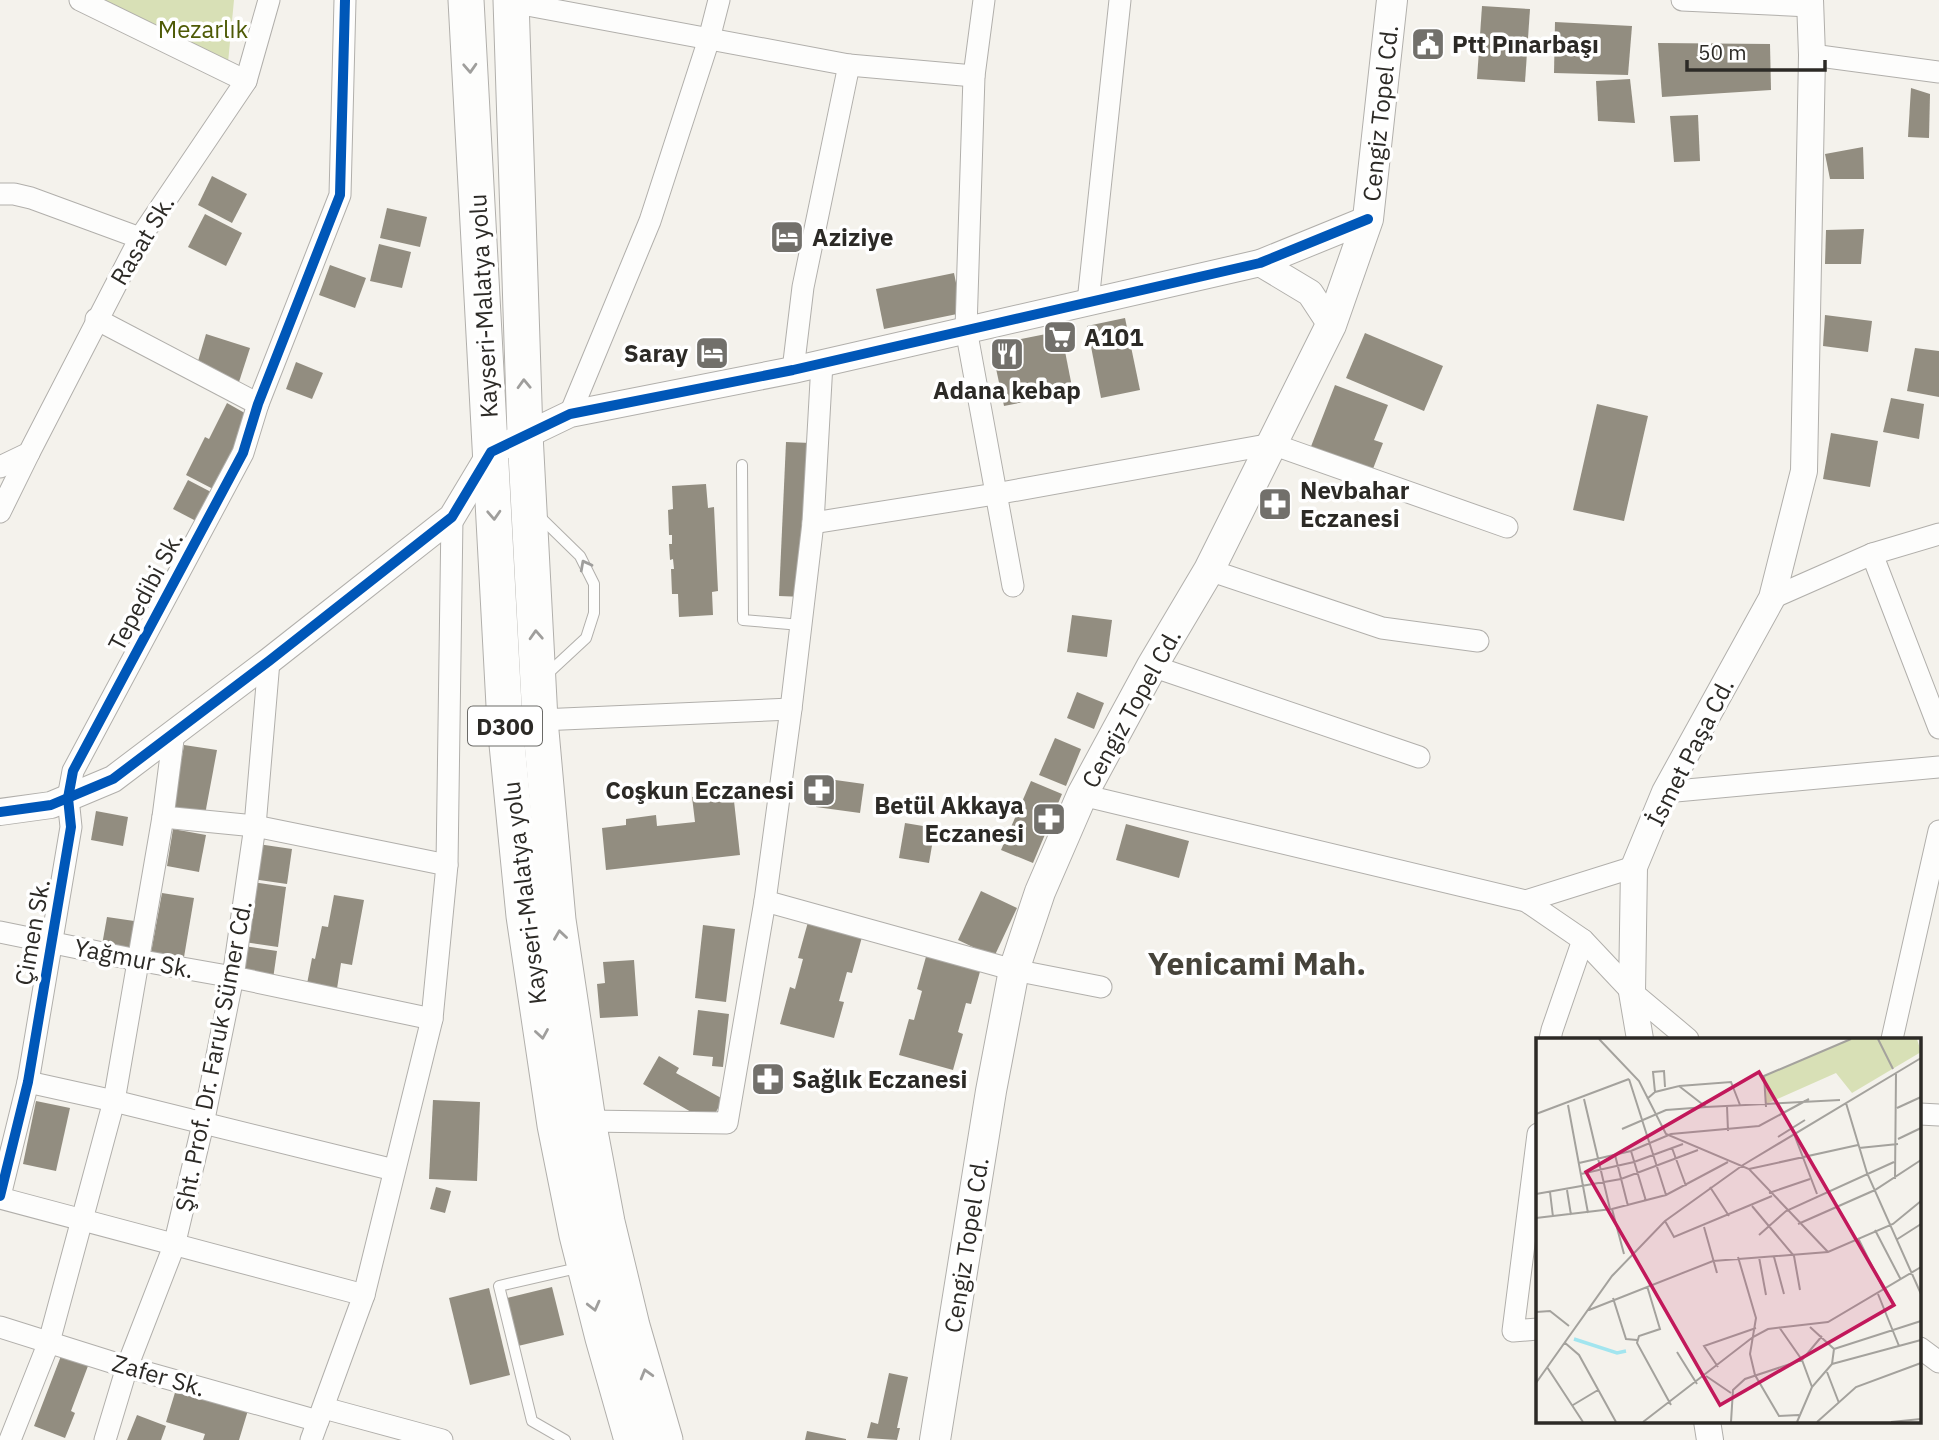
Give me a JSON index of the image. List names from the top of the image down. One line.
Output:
{"streets":{"highway":["Kayseri-Malatya yolu","D300"],"main road":["Cengiz Topel Cd."],"street":["Rasat Sk.","Tepedibi Sk.","İsmet Paşa Cd.","Çimen Sk.","Yağmur Sk.","Şht. Prof. Dr. Faruk Sümer Cd.","Zafer Sk."]},"crossings":[["Tepedibi Sk.","Çimen Sk."],["Çimen Sk.","Yağmur Sk."],["Yağmur Sk.","Şht. Prof. Dr. Faruk Sümer Cd."],["Şht. Prof. Dr. Faruk Sümer Cd.","Zafer Sk."]],"districts":["Yenicami Mah."],"parks":["Mezarlık"],"places":{"public building":["Ptt Pınarbaşı"],"hotel":["Aziziye","Saray"],"supermarket":["A101"],"restaurant":["Adana kebap"],"pharmacy":["Nevbahar Eczanesi","Coşkun Eczanesi","Betül Akkaya Eczanesi","Sağlık Eczanesi"]},"scale_bar":"50 m"}
